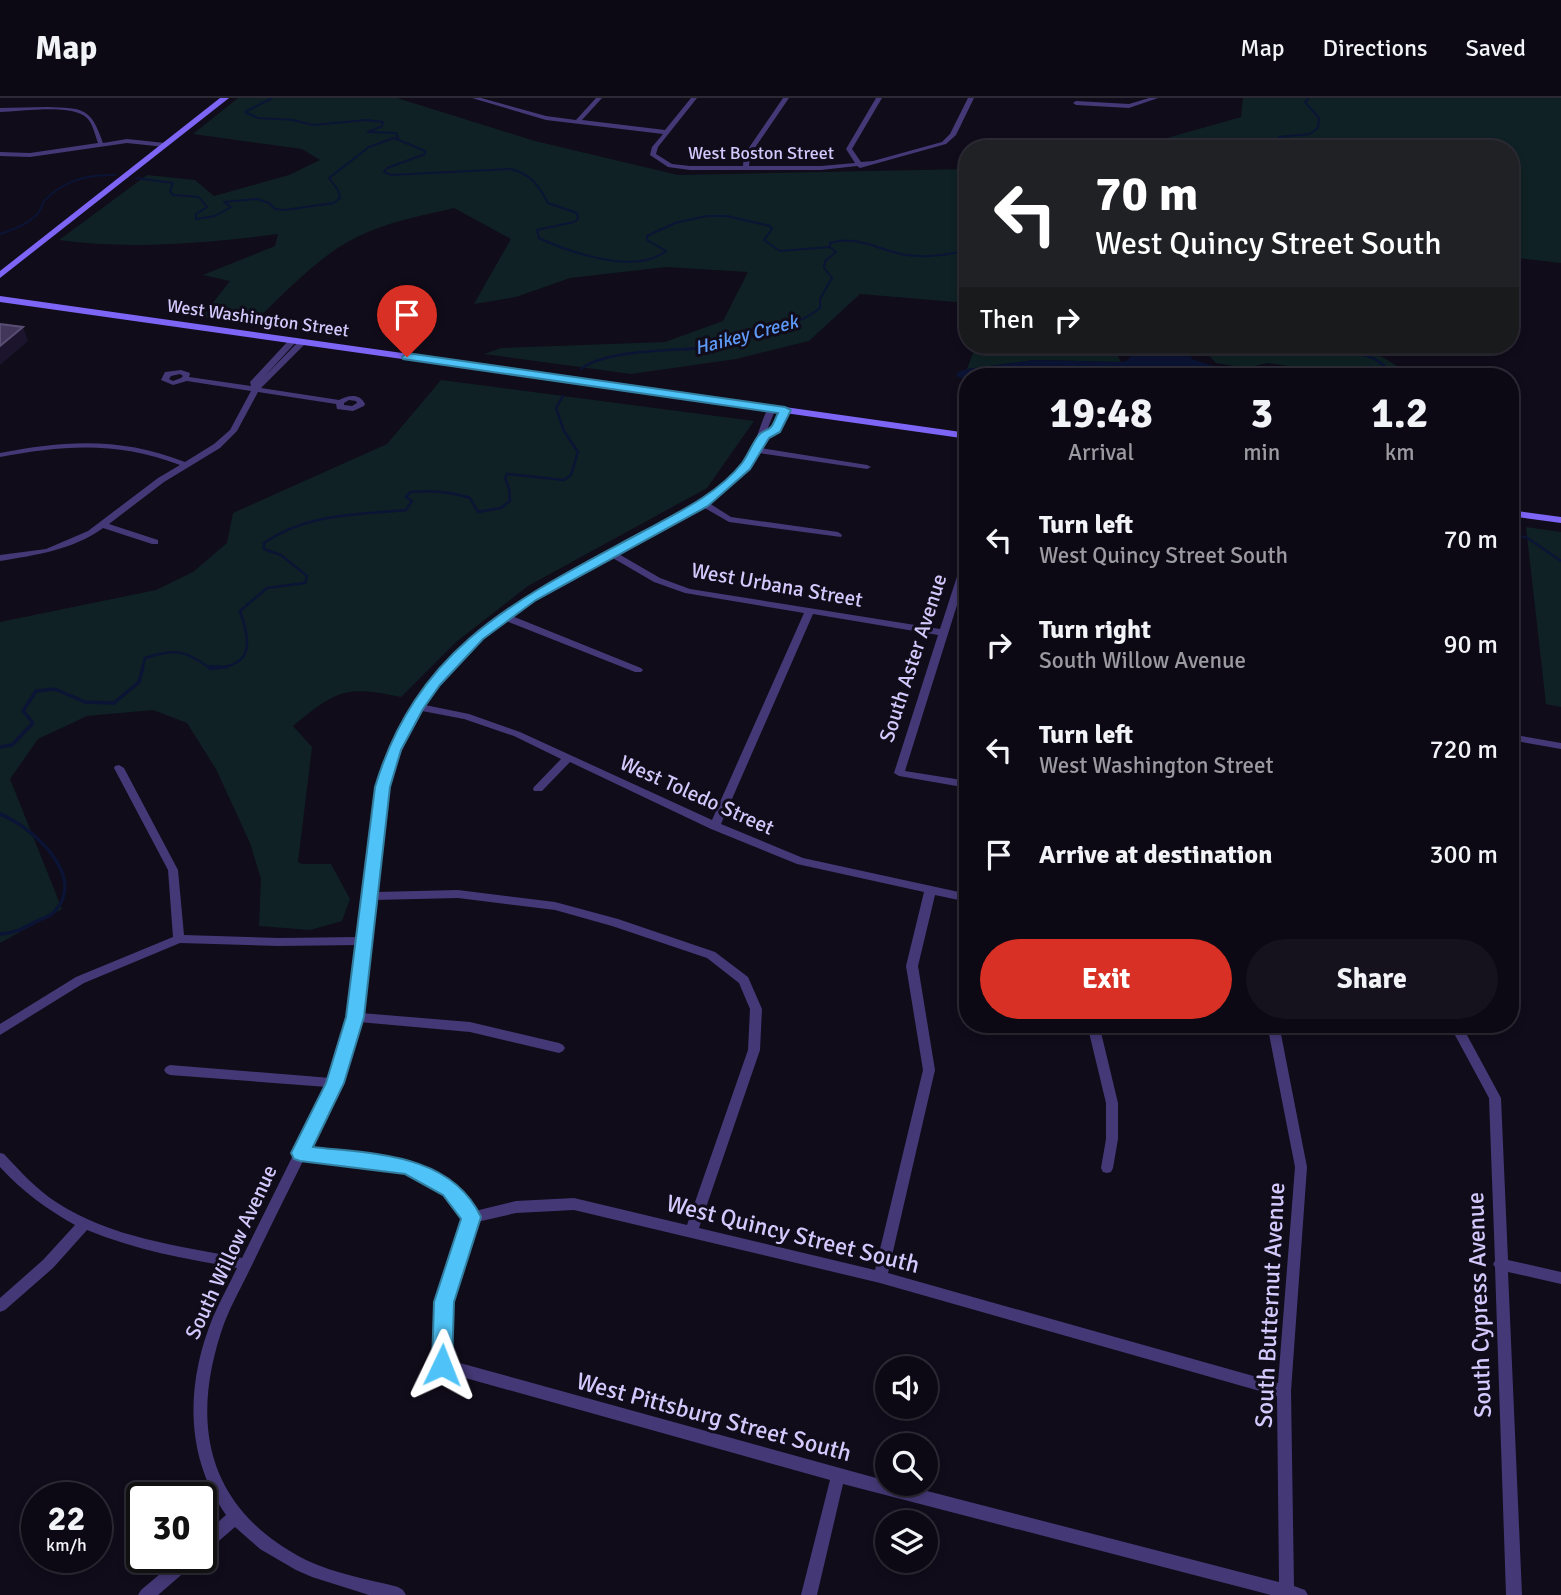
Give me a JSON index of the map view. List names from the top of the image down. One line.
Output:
{"streets":{"main road":["West Washington Street"],"street":["West Boston Street","West Urbana Street","South Aster Avenue","West Toledo Street","West Quincy Street South","South Willow Avenue","South Butternut Avenue","South Cypress Avenue","West Pittsburg Street South"]},"crossings":[["West Washington Street","South Willow Avenue"],["West Urbana Street","South Aster Avenue"],["West Urbana Street","South Willow Avenue"],["West Toledo Street","South Willow Avenue"],["West Quincy Street South","South Butternut Avenue"],["West Quincy Street South","West Pittsburg Street South"],["South Butternut Avenue","West Pittsburg Street South"]],"water":["Haikey Creek"],"page":{"header":"Map","nav":["Map","Directions","Saved"],"turn":["70 m","West Quincy Street South"],"then":"Then","eta":["19:48","Arrival","3","min","1.2","km"],"list":[{"name":"Turn left","note":"West Quincy Street South","value":"70 m"},{"name":"Turn right","note":"South Willow Avenue","value":"90 m"},{"name":"Turn left","note":"West Washington Street","value":"720 m"},{"name":"Arrive at destination","value":"300 m"}],"buttons":["Exit","Share"],"speed":"22 km/h","limit":"30"}}
